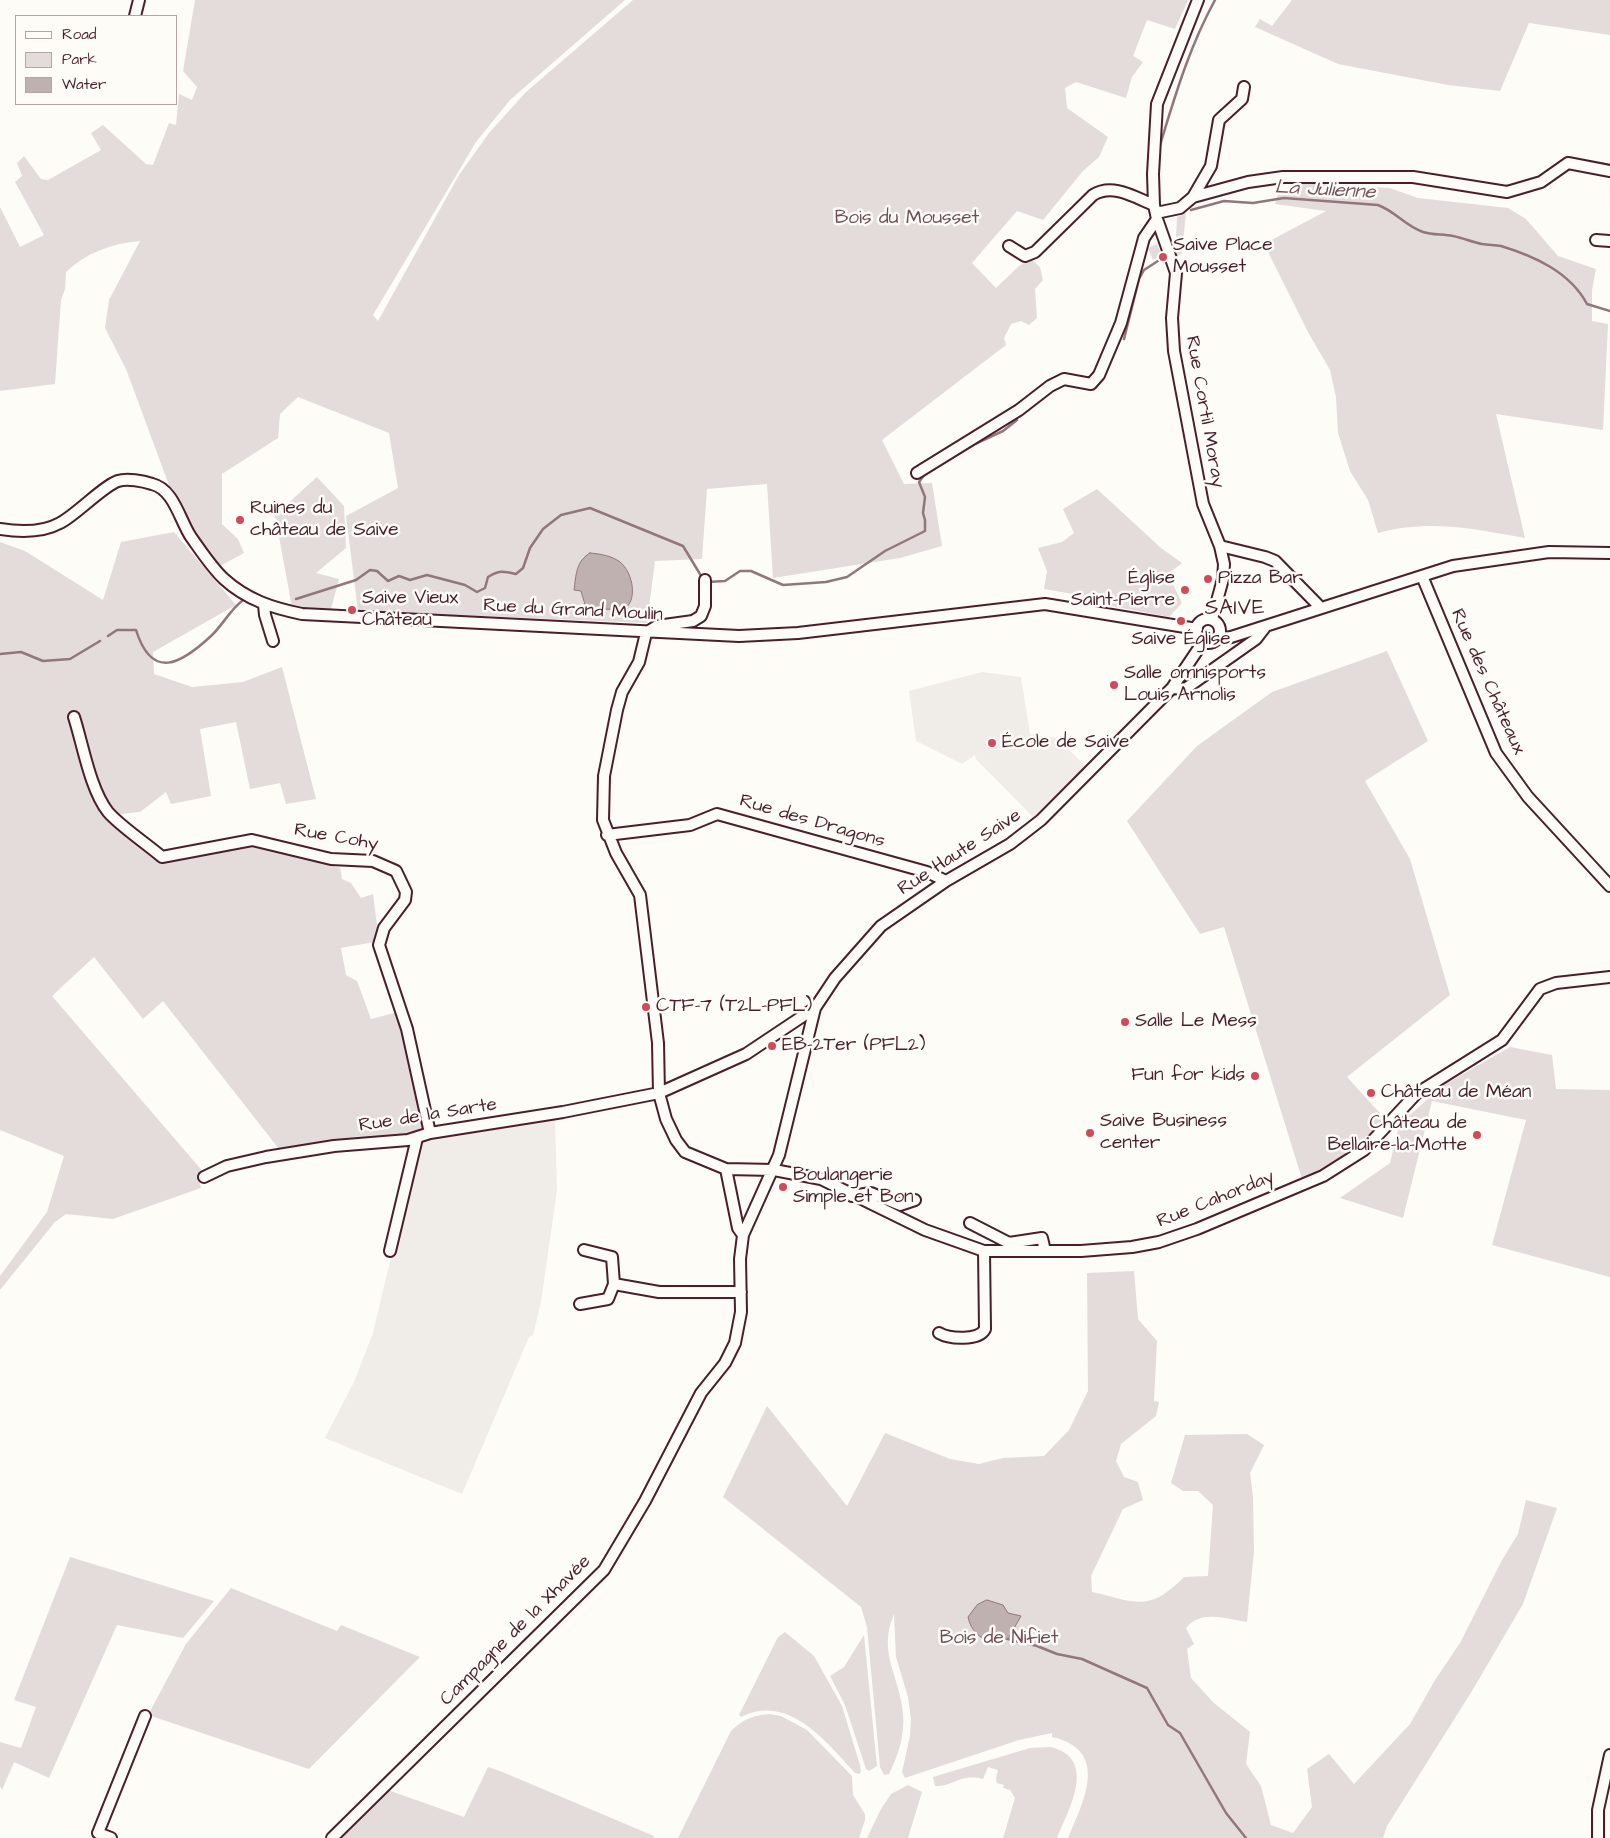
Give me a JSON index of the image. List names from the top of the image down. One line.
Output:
{"streets":{"street":["Rue Cortil Moray","Rue du Grand Moulin","Rue des Châteaux","Rue des Dragons","Rue Cohy","Rue Haute Saive","Rue de la Sarte","Rue Cahorday","Campagne de la Xhavée"]},"crossings":[["Rue Cortil Moray","Rue du Grand Moulin"],["Rue Cortil Moray","Rue Haute Saive"],["Rue du Grand Moulin","Rue Haute Saive"],["Rue des Dragons","Rue Haute Saive"],["Rue Cohy","Rue de la Sarte"],["Rue Haute Saive","Rue de la Sarte"],["Rue Haute Saive","Rue Cahorday"],["Rue Haute Saive","Campagne de la Xhavée"]],"districts":["SAIVE"],"water":["La Julienne"],"parks":["Bois du Mousset","Bois de Nifiet"],"places":["Saive Place Mousset","Ruines du château de Saive","Pizza Bar","Église Saint-Pierre","Saive Vieux Château","Saive Église","Salle omnisports Louis Arnolis","École de Saive","CTF-7 (T2L-PFL)","Salle Le Mess","EB-2Ter (PFL2)","Fun for kids","Château de Méan","Saive Business center","Château de Bellaire-la-Motte","Boulangerie Simple et Bon"],"legend":["Road","Park","Water"]}
